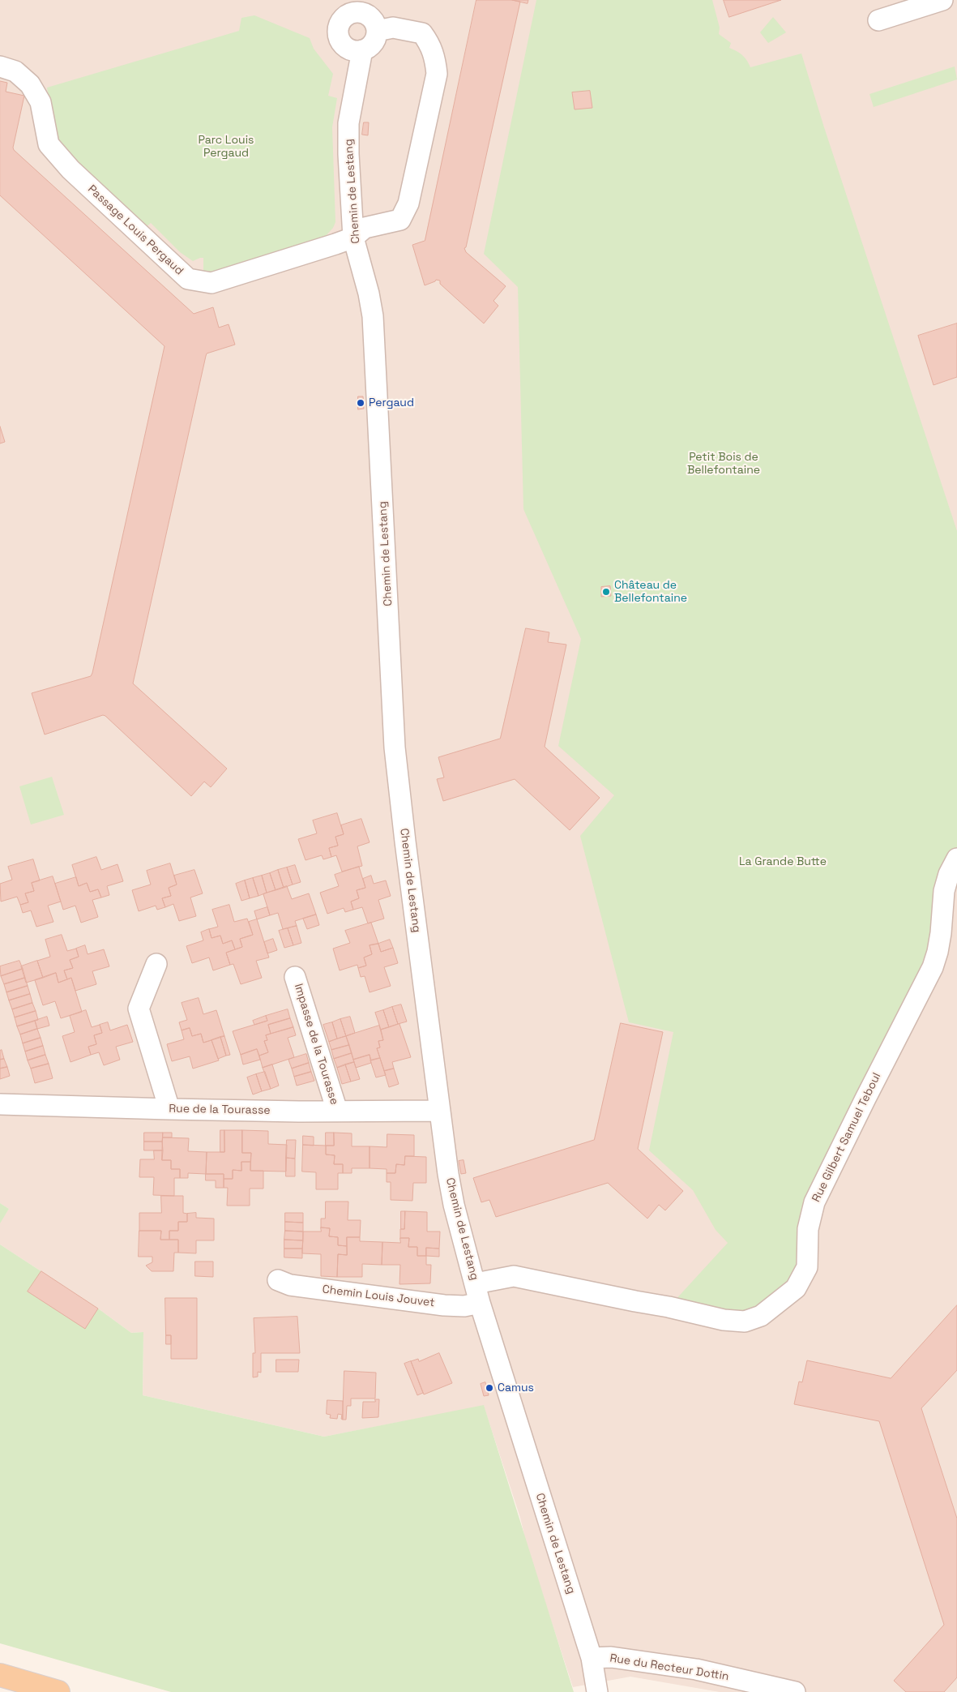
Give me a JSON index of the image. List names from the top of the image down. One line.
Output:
{"streets":{"street":["Chemin de Lestang","Passage Louis Pergaud","Impasse de la Tourasse","Rue de la Tourasse","Rue Gilbert Samuel Teboul","Chemin Louis Jouvet","Rue du Recteur Dottin"]},"crossings":[["Chemin de Lestang","Passage Louis Pergaud"],["Chemin de Lestang","Rue de la Tourasse"],["Chemin de Lestang","Rue Gilbert Samuel Teboul"],["Chemin de Lestang","Chemin Louis Jouvet"],["Chemin de Lestang","Rue du Recteur Dottin"],["Impasse de la Tourasse","Rue de la Tourasse"],["Rue Gilbert Samuel Teboul","Chemin Louis Jouvet"]],"parks":["Parc Louis Pergaud","Petit Bois de Bellefontaine","La Grande Butte"],"places":["Pergaud","Château de Bellefontaine","Camus"]}
